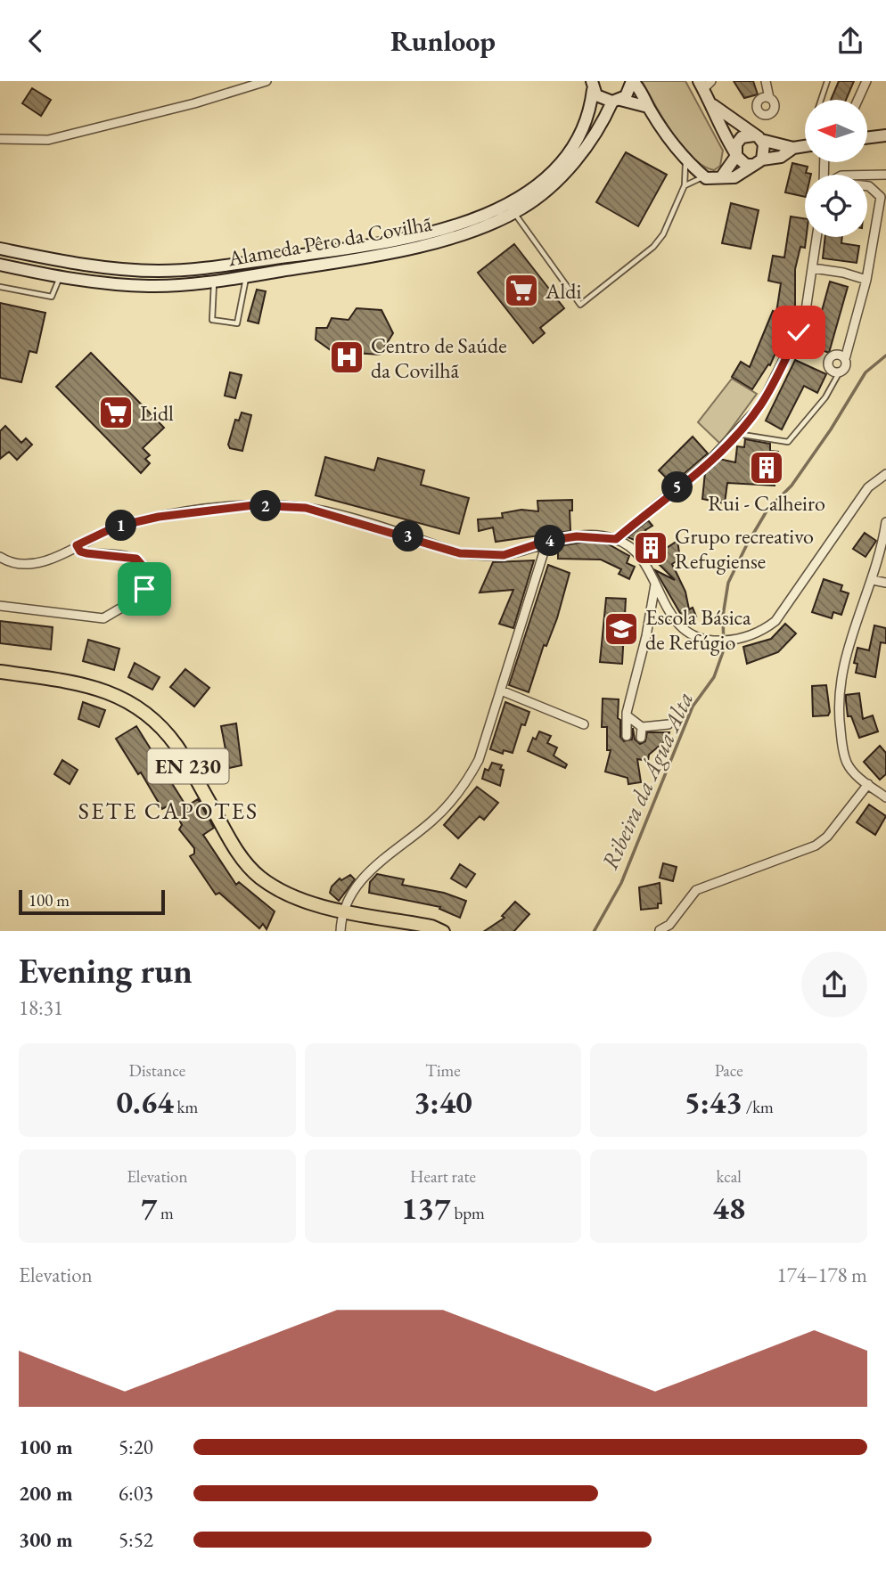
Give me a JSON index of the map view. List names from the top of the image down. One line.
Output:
{"streets":{"main road":["Alameda Pêro da Covilhã","EN 230"]},"districts":["SETE CAPOTES"],"water":["Ribeira da Água Alta"],"places":{"supermarket":["Aldi","Lidl"],"hospital":["Centro de Saúde da Covilhã"],"building":["Rui - Calheiro","Grupo recreativo Refugiense"],"school or university":["Escola Básica de Refúgio"]},"scale_bar":"100 m","north":"left","page":{"header":"Runloop","pins":["5","2","1","3","4"],"scale":"100 m","heading":["Evening run","18:31"],"stats":[["Distance","0.64 km"],["Time","3:40"],["Pace","5:43 /km"],["Elevation","7 m"],["Heart rate","137 bpm"],["kcal","48"]],"chart":["Elevation","174–178 m"],"list":[{"name":"100 m","note":"5:20"},{"name":"200 m","note":"6:03"},{"name":"300 m","note":"5:52"}]}}
